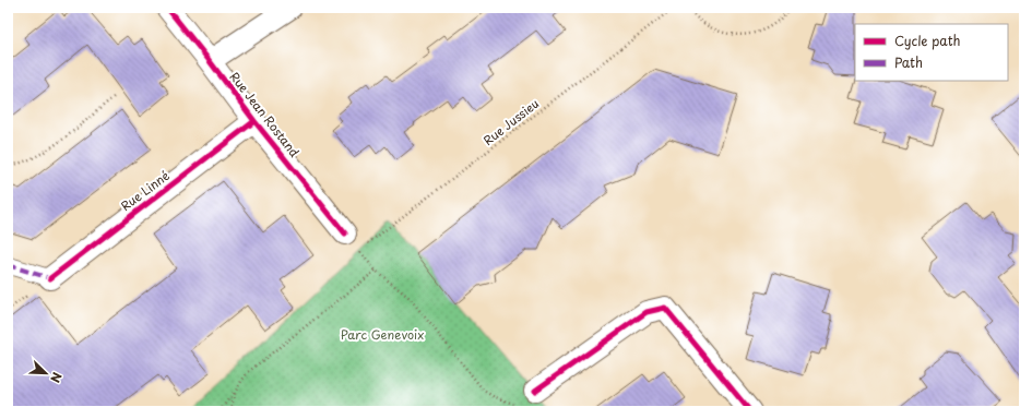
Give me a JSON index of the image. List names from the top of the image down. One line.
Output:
{"streets":{"street":["Rue Jean Rostand","Rue Linné"],"path":["Rue Jussieu"]},"crossings":[["Rue Jean Rostand","Rue Linné"]],"parks":["Parc Genevoix"],"legend":["Cycle path","Path"],"north":"bottom right"}
